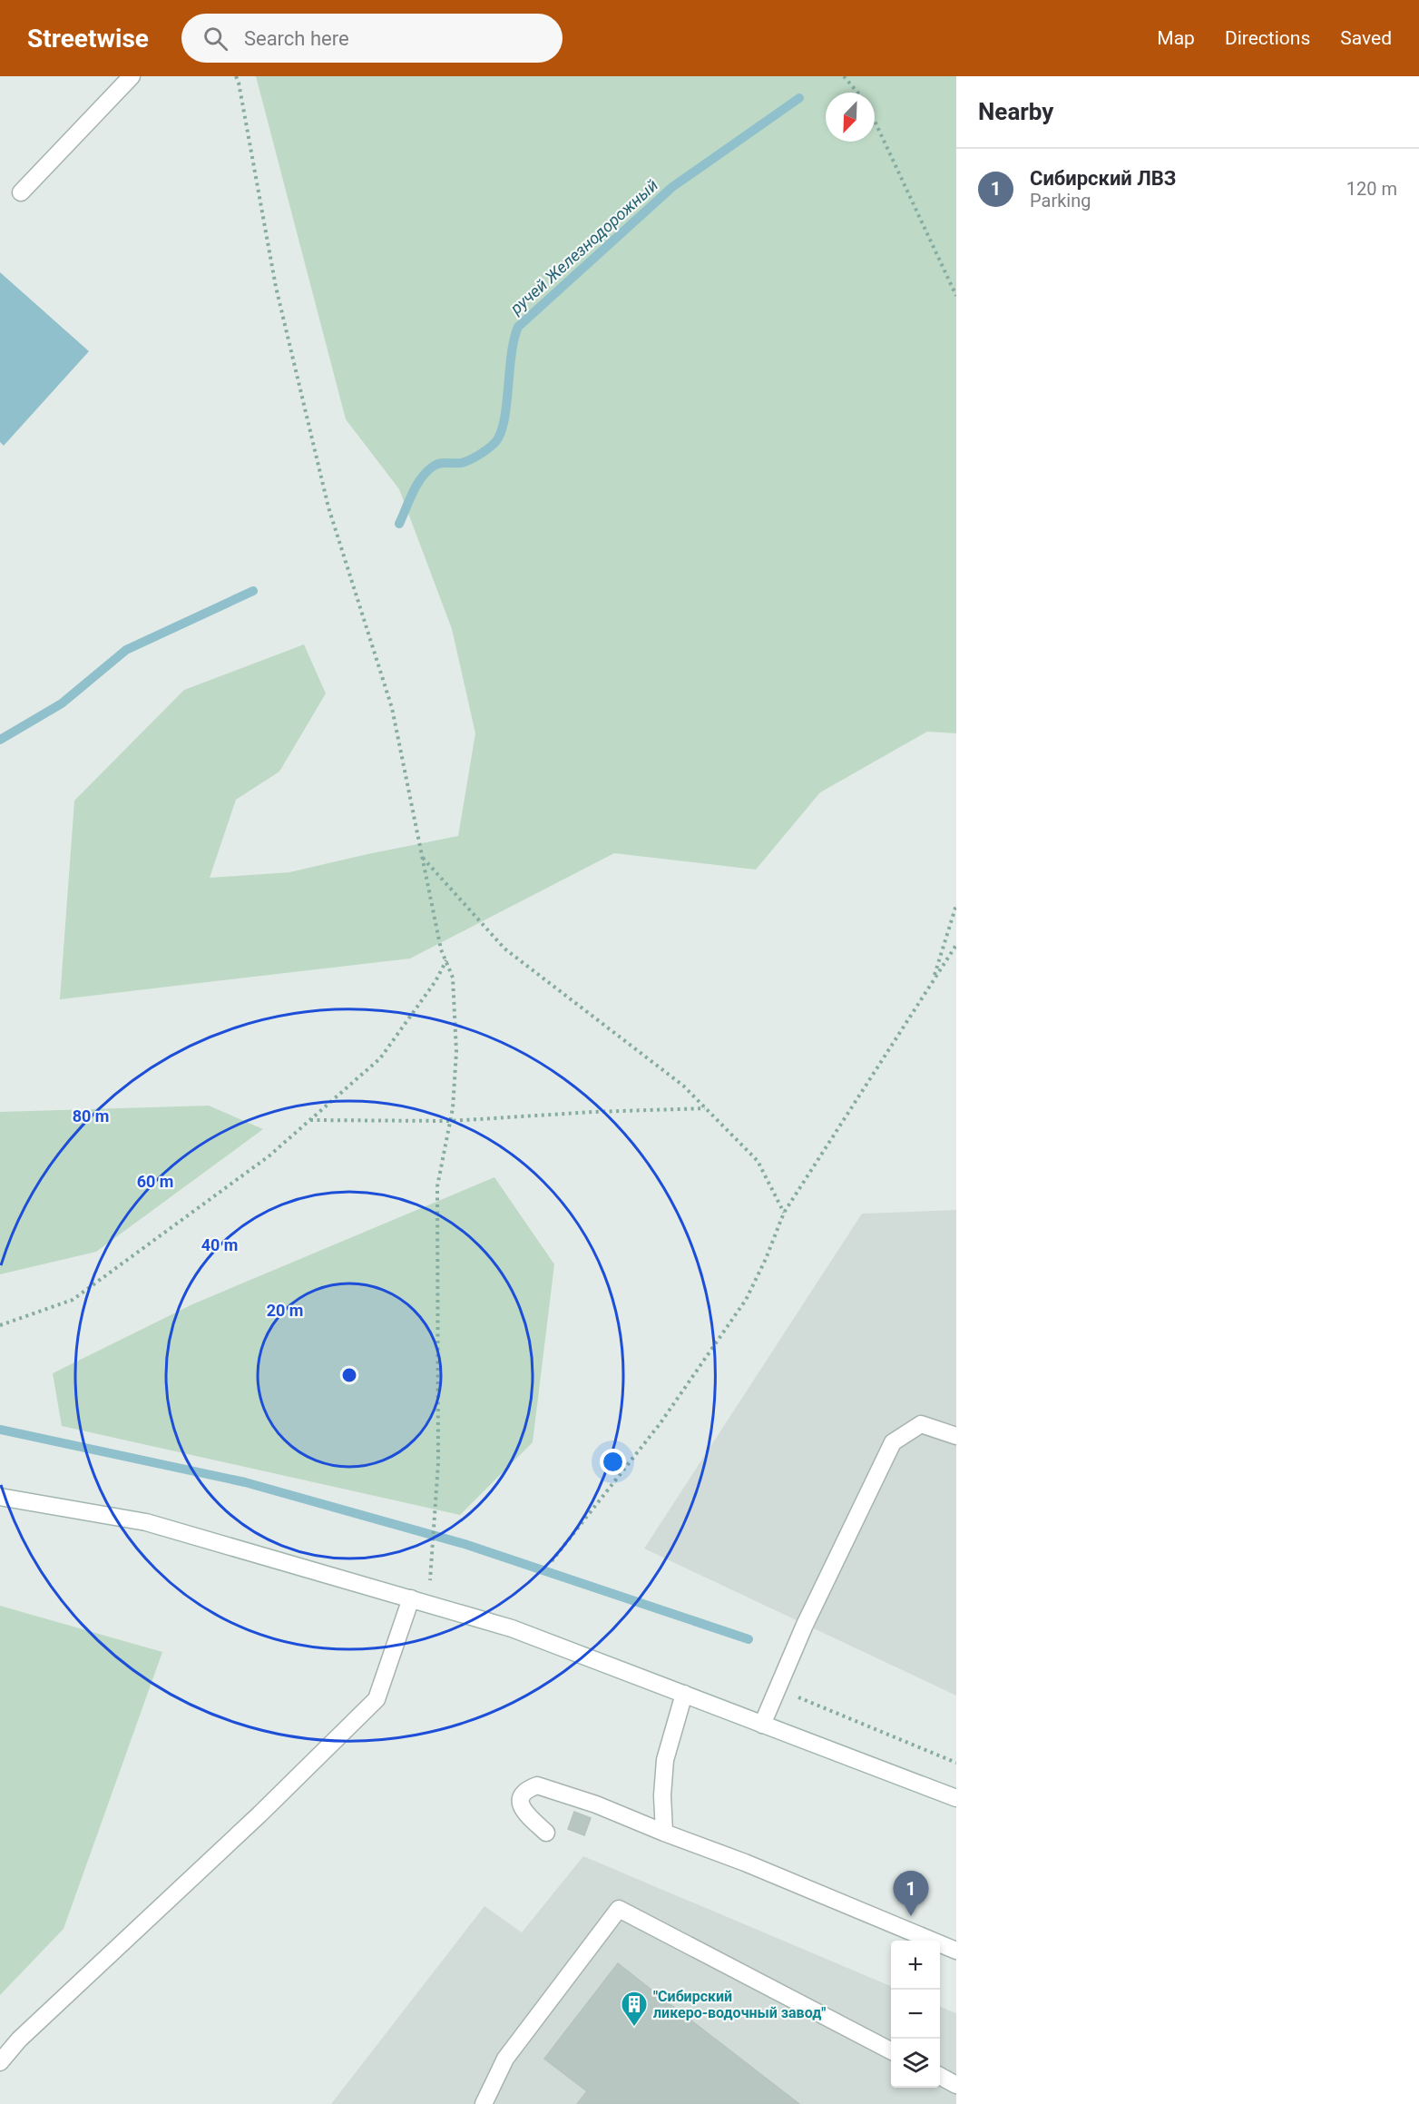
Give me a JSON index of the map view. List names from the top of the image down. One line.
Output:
{"water":["ручей Железнодорожный"],"places":{"building":["\"Сибирский ликеро-водочный завод\""]},"north":"bottom left","page":{"header":"Streetwise","search":"Search here","nav":["Map","Directions","Saved"],"heading":"Nearby","list":[{"mark":"1","name":"Сибирский ЛВЗ","note":"Parking","value":"120 m"}],"pins":"1","map_buttons":["+","−"]},"rings":["80 m","60 m","40 m","20 m"]}
